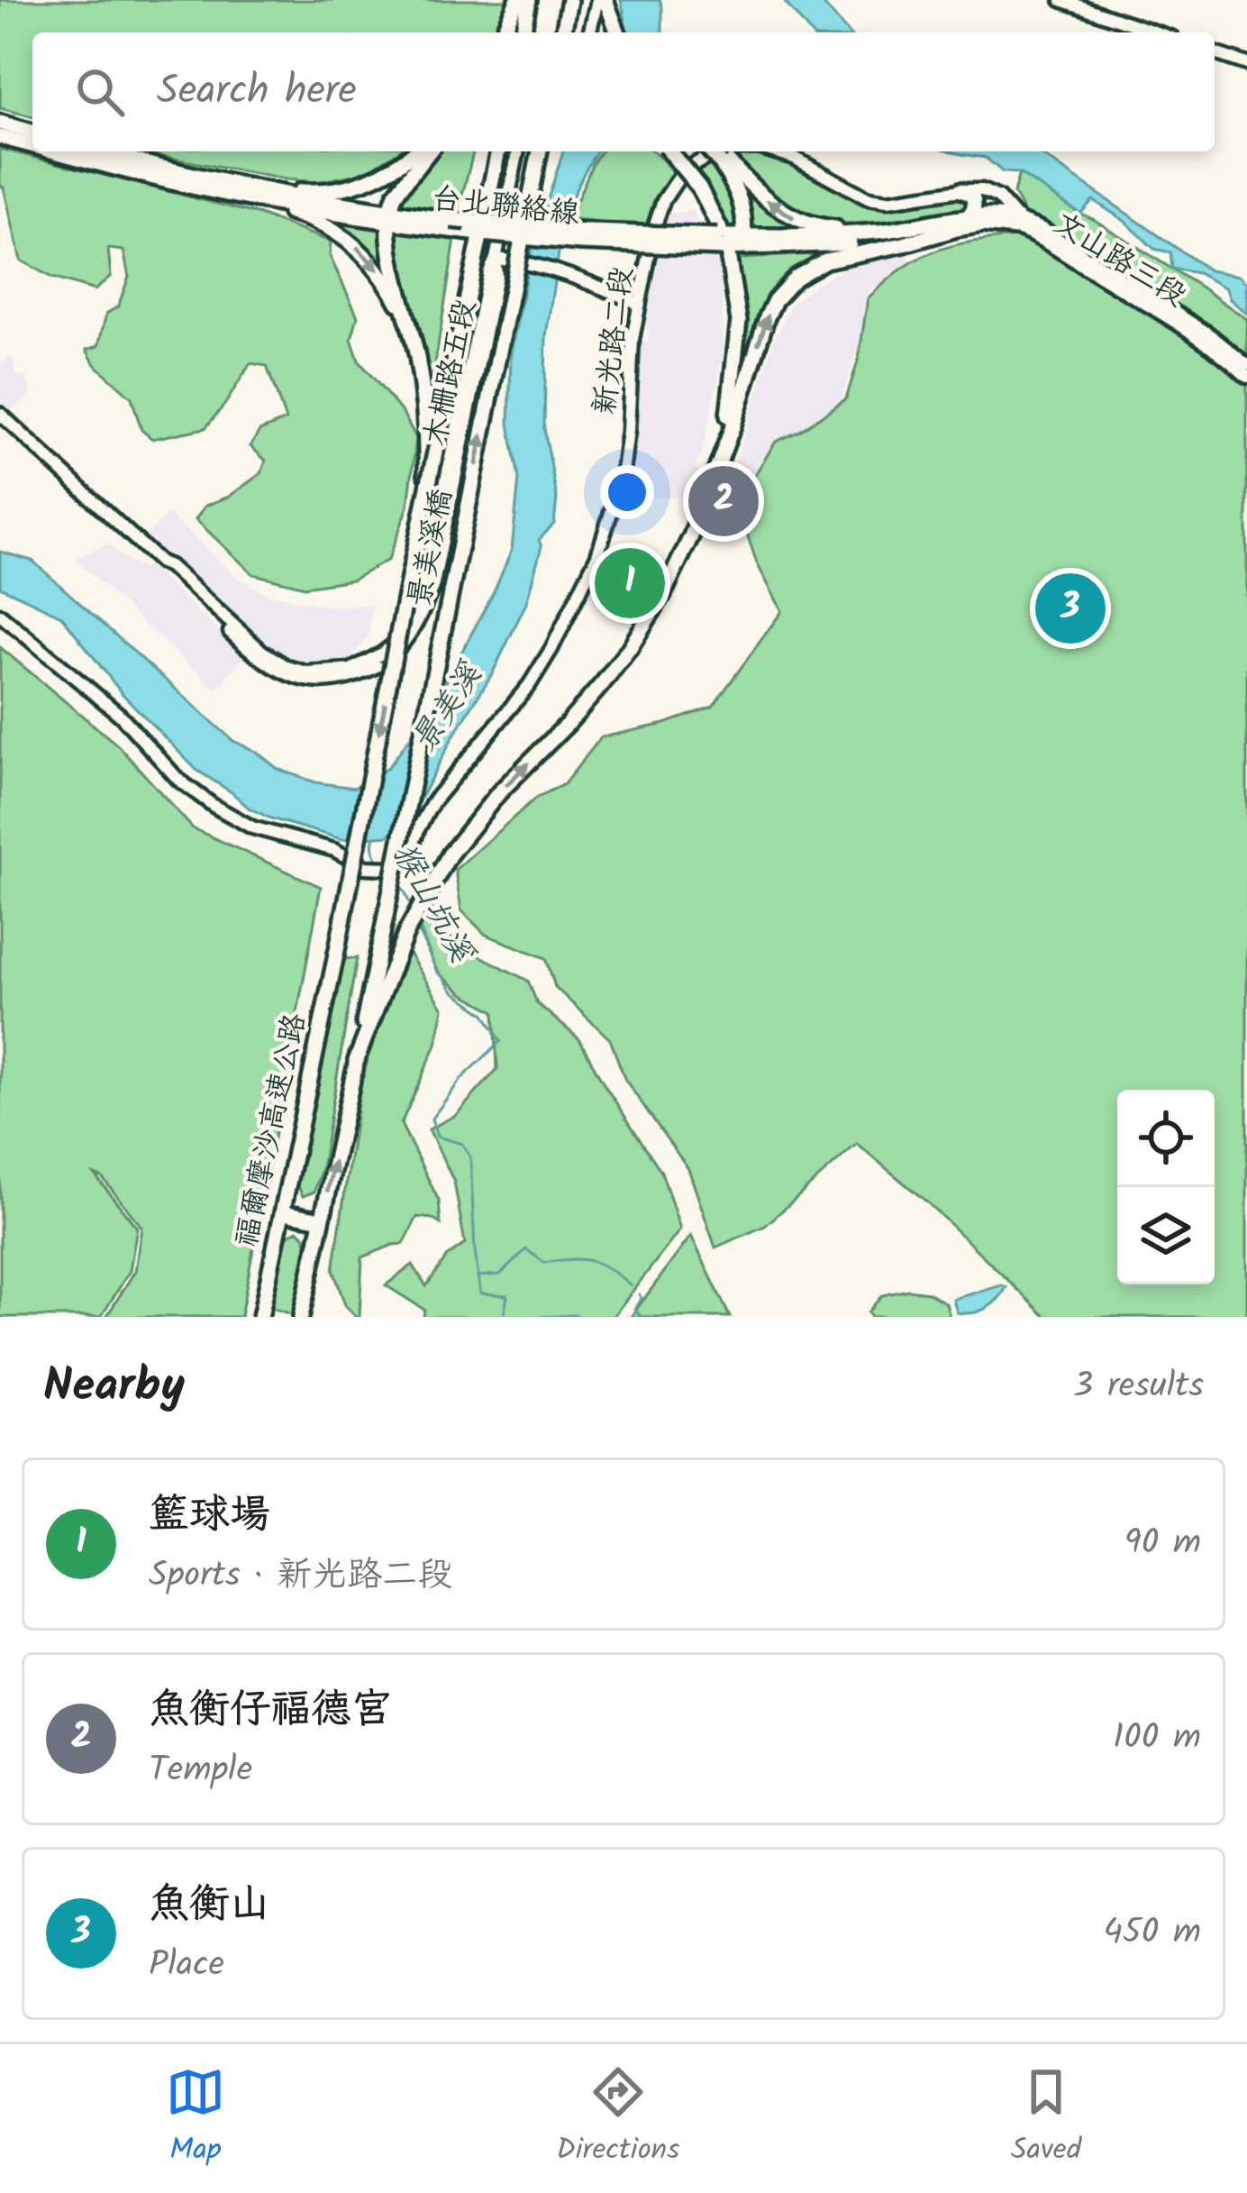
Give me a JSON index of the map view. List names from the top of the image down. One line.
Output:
{"streets":{"highway":["台北聯絡線","景美溪橋","福爾摩沙高速公路"],"main road":["文山路三段","新光路二段","木柵路五段"]},"crossings":[["台北聯絡線","文山路三段"],["台北聯絡線","新光路二段"],["文山路三段","新光路二段"],["景美溪橋","福爾摩沙高速公路"]],"water":["景美溪","猴山坑溪"],"page":{"search":"Search here","pins":["2","1","3"],"heading":["Nearby","3 results"],"list":[{"mark":"1","name":"籃球場","note":"Sports · 新光路二段","value":"90 m"},{"mark":"2","name":"魚衡仔福德宮","note":"Temple","value":"100 m"},{"mark":"3","name":"魚衡山","note":"Place","value":"450 m"}],"nav":["Map","Directions","Saved"]}}
